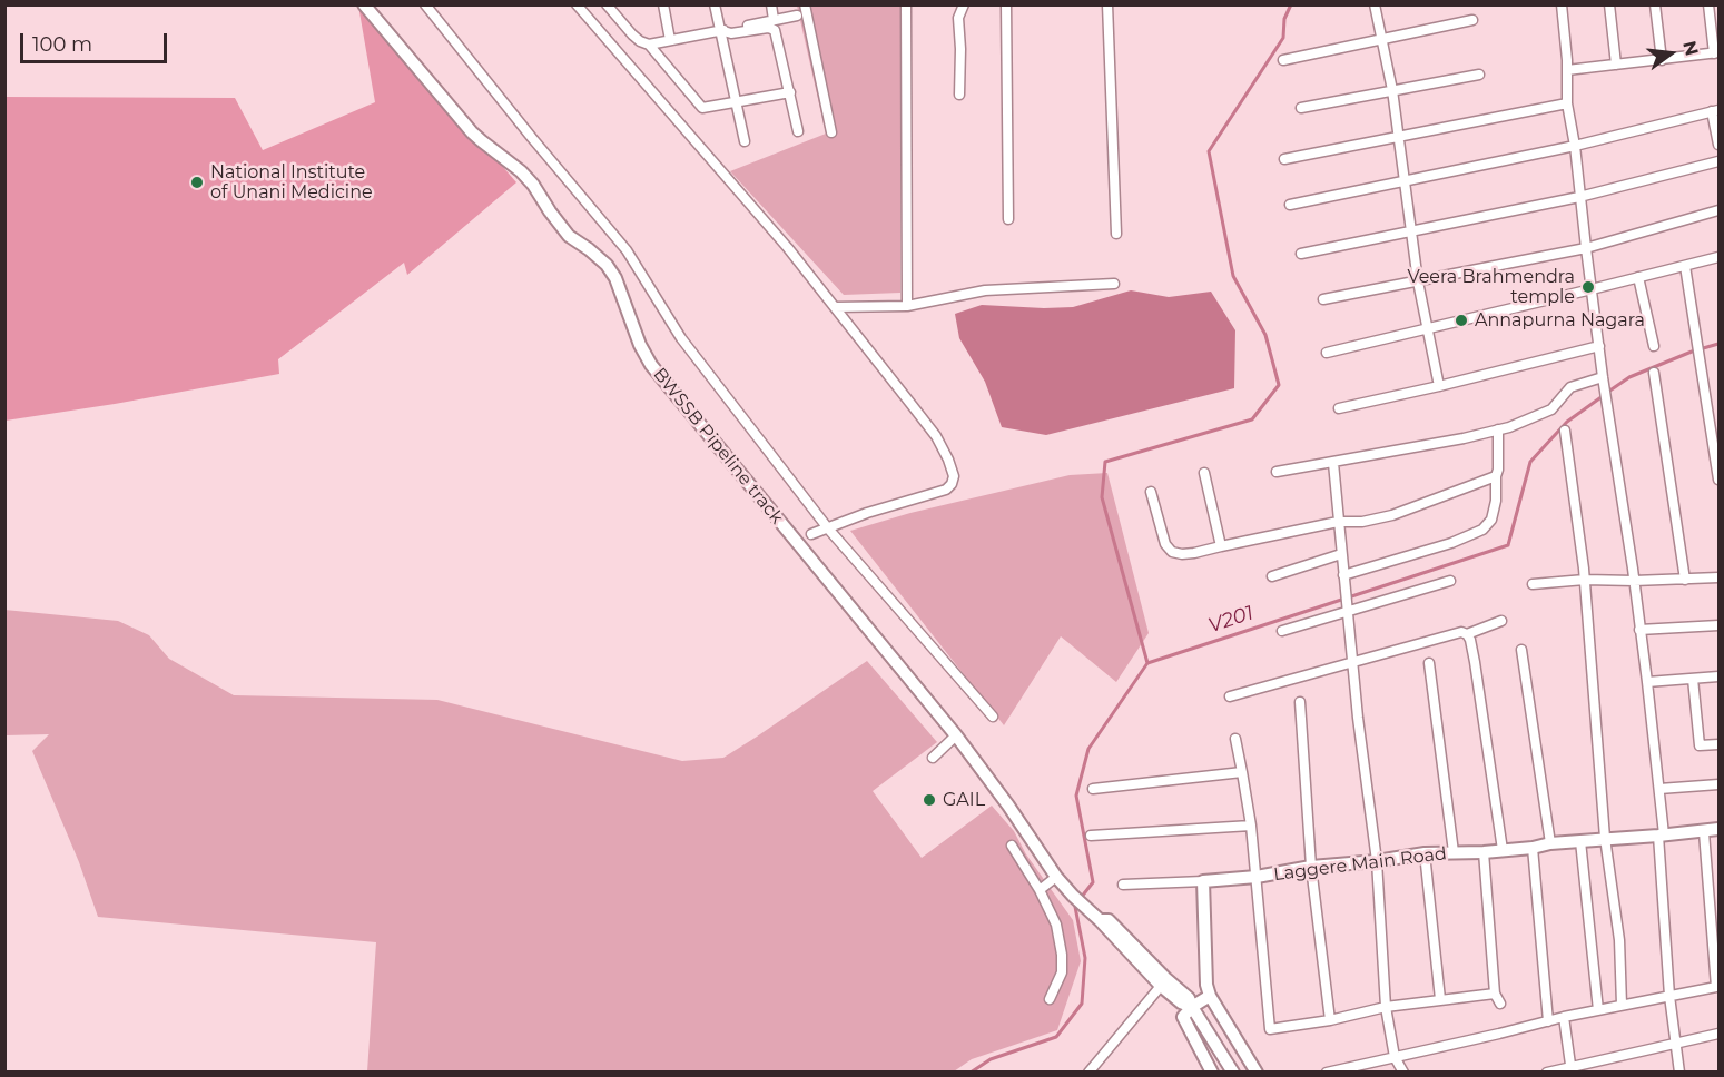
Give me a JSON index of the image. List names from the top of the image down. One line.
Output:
{"streets":{"street":["BWSSB Pipeline track","Laggere Main Road"]},"water":["V201"],"places":["National Institute of Unani Medicine","Veera Brahmendra temple","Annapurna Nagara","GAIL"],"scale_bar":"100 m","north":"right"}
